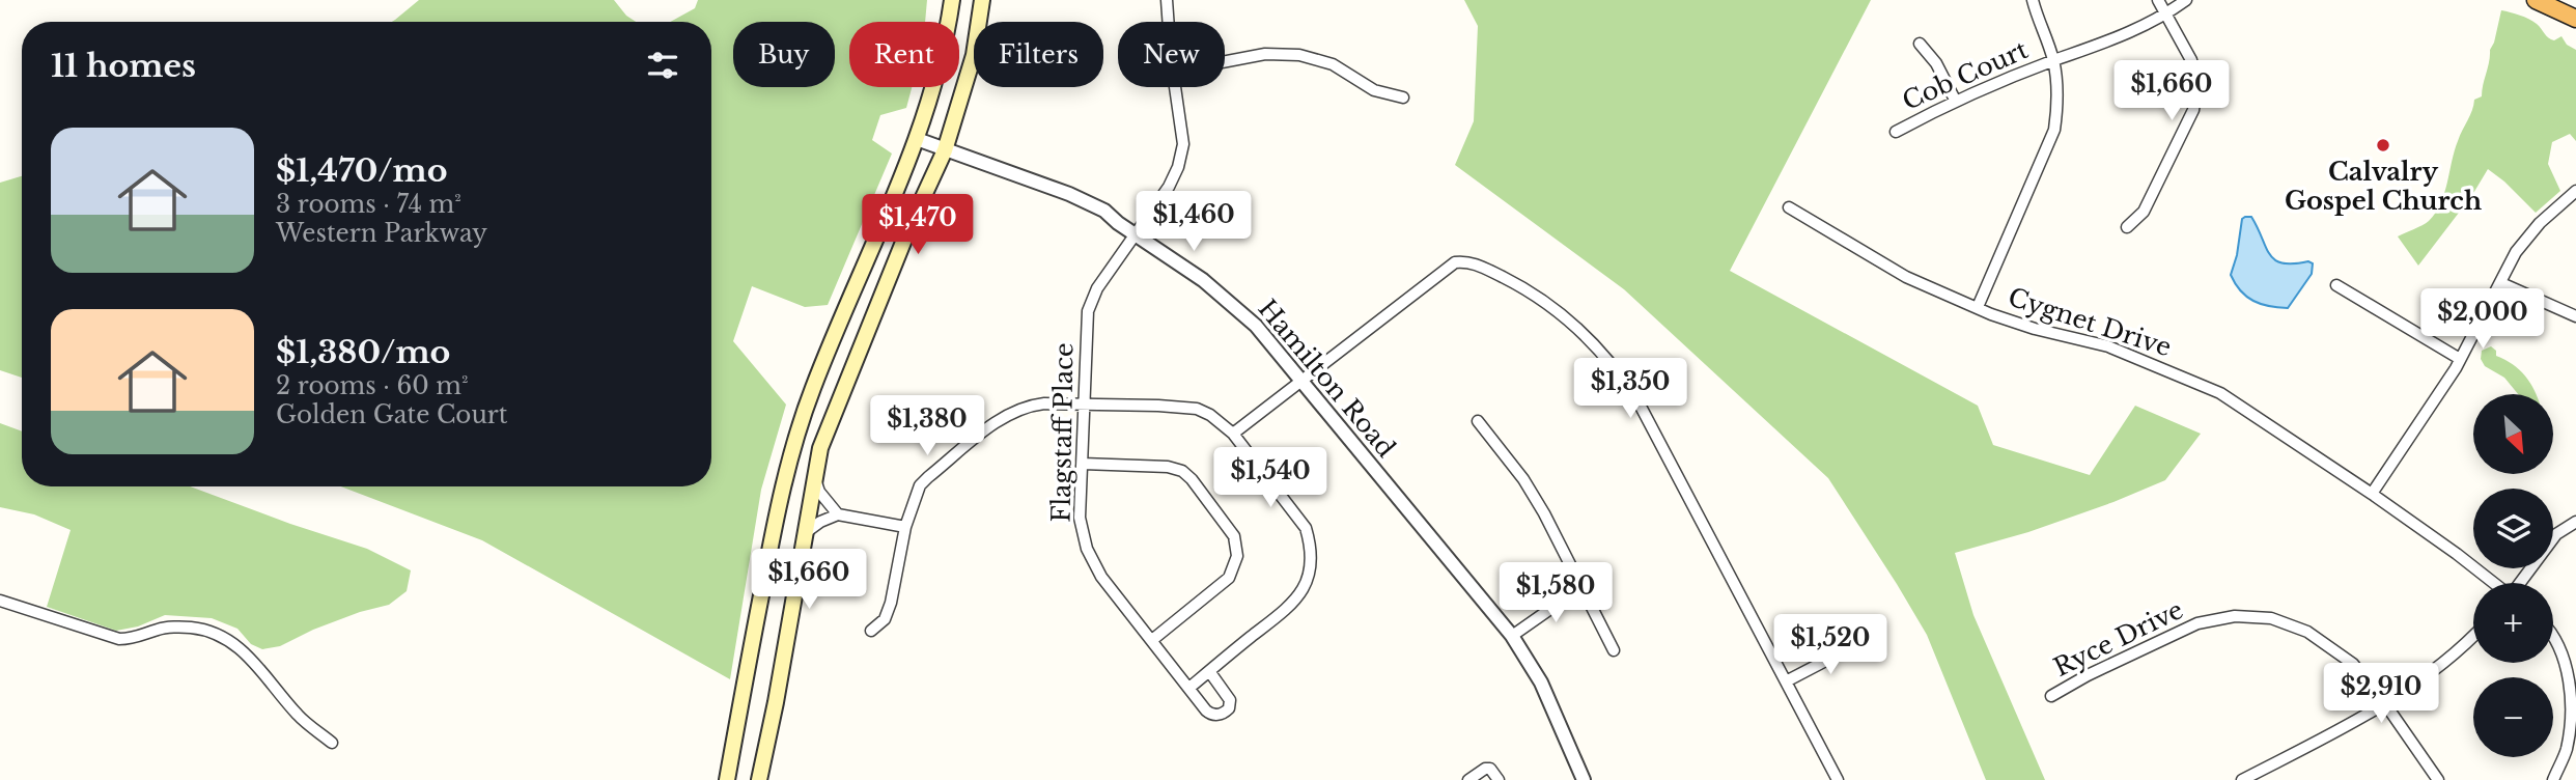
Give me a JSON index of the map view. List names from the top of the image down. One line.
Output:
{"streets":{"street":["Cob Court","Cygnet Drive","Hamilton Road","Flagstaff Place","Ryce Drive"]},"crossings":[["Hamilton Road","Flagstaff Place"]],"places":["Calvalry Gospel Church"],"north":"bottom right","page":{"chip":["Buy","Rent","Filters","New"],"heading":"11 homes","price":["$1,660","$1,460","$1,470","$2,000","$1,350","$1,380","$1,540","$1,660","$1,580","$1,520","$2,910"],"list":[{"name":"$1,470/mo","note":"3 rooms · 74 m² · Western Parkway"},{"name":"$1,380/mo","note":"2 rooms · 60 m² · Golden Gate Court"}],"map_buttons":["+","−"]}}
